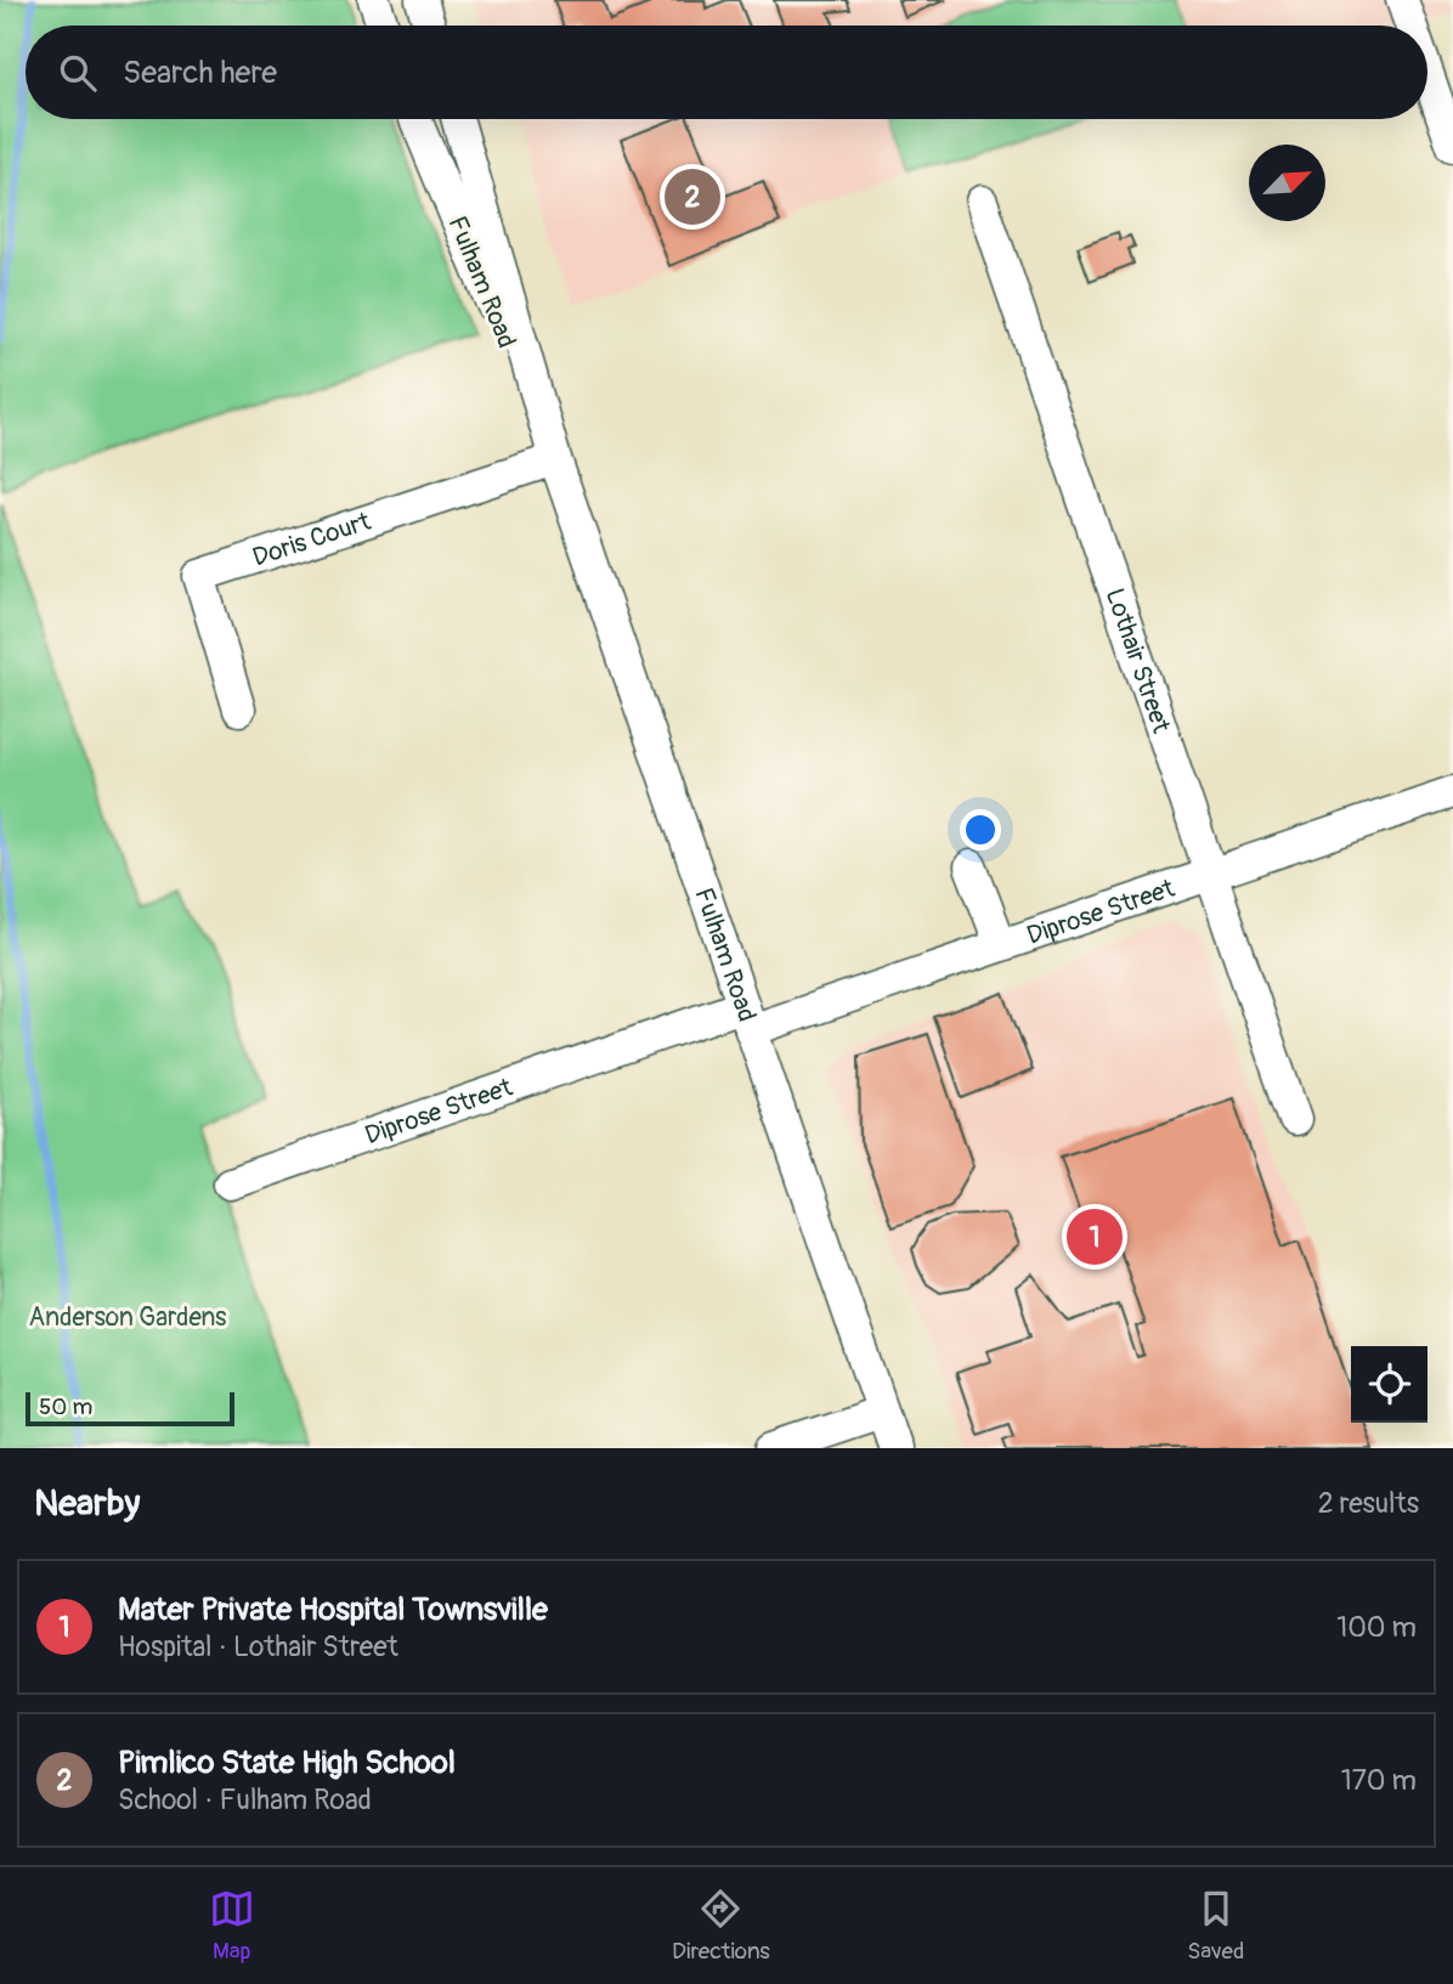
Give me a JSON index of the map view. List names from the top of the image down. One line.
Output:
{"streets":{"street":["Fulham Road","Doris Court","Lothair Street","Diprose Street"]},"crossings":[["Fulham Road","Doris Court"],["Fulham Road","Diprose Street"],["Lothair Street","Diprose Street"]],"parks":["Anderson Gardens"],"scale_bar":"50 m","north":"top right","page":{"search":"Search here","pins":["2","1"],"scale":"50 m","heading":["Nearby","2 results"],"list":[{"mark":"1","name":"Mater Private Hospital Townsville","note":"Hospital · Lothair Street","value":"100 m"},{"mark":"2","name":"Pimlico State High School","note":"School · Fulham Road","value":"170 m"}],"nav":["Map","Directions","Saved"]}}
